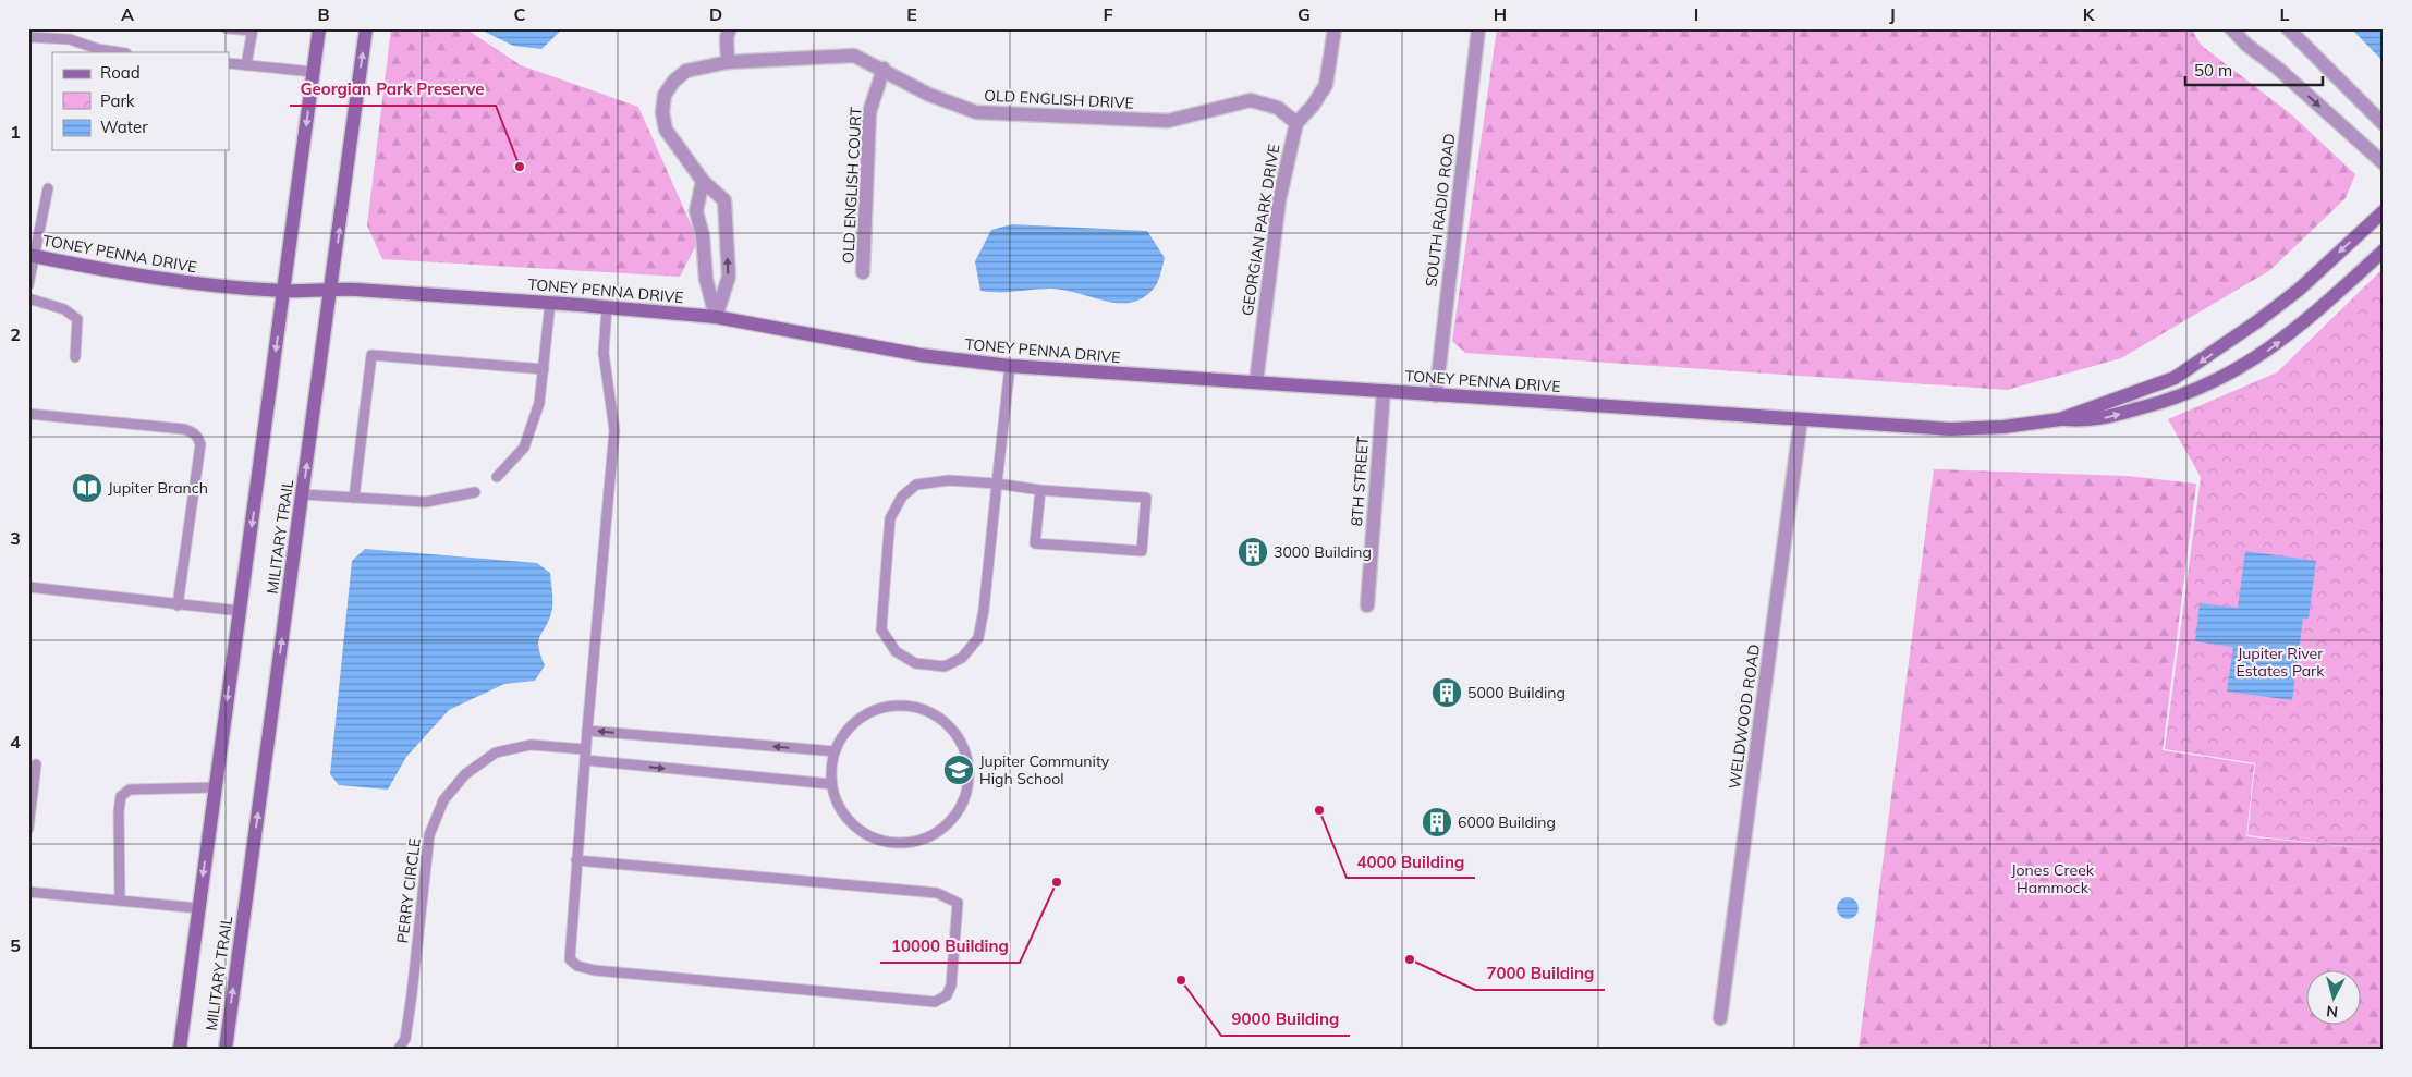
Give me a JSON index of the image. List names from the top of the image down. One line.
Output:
{"streets":{"street":["OLD ENGLISH DRIVE","OLD ENGLISH COURT","SOUTH RADIO ROAD","GEORGIAN PARK DRIVE","TONEY PENNA DRIVE","8TH STREET","MILITARY TRAIL","WELDWOOD ROAD"],"lane":["PERRY CIRCLE"]},"crossings":[["OLD ENGLISH DRIVE","OLD ENGLISH COURT"],["OLD ENGLISH DRIVE","GEORGIAN PARK DRIVE"],["SOUTH RADIO ROAD","TONEY PENNA DRIVE"],["GEORGIAN PARK DRIVE","TONEY PENNA DRIVE"],["TONEY PENNA DRIVE","8TH STREET"],["TONEY PENNA DRIVE","MILITARY TRAIL"],["TONEY PENNA DRIVE","WELDWOOD ROAD"]],"parks":["Jupiter River Estates Park","Jones Creek Hammock"],"places":{"other":["Georgian Park Preserve","4000 Building","10000 Building","7000 Building","9000 Building"],"library":["Jupiter Branch"],"building":["3000 Building","5000 Building","6000 Building"],"school or university":["Jupiter Community High School"]},"legend":["Road","Park","Water"],"scale_bar":"50 m","north":"bottom","grid":{"columns":["A","B","C","D","E","F","G","H","I","J","K","L"],"rows":["1","2","3","4","5"]}}
